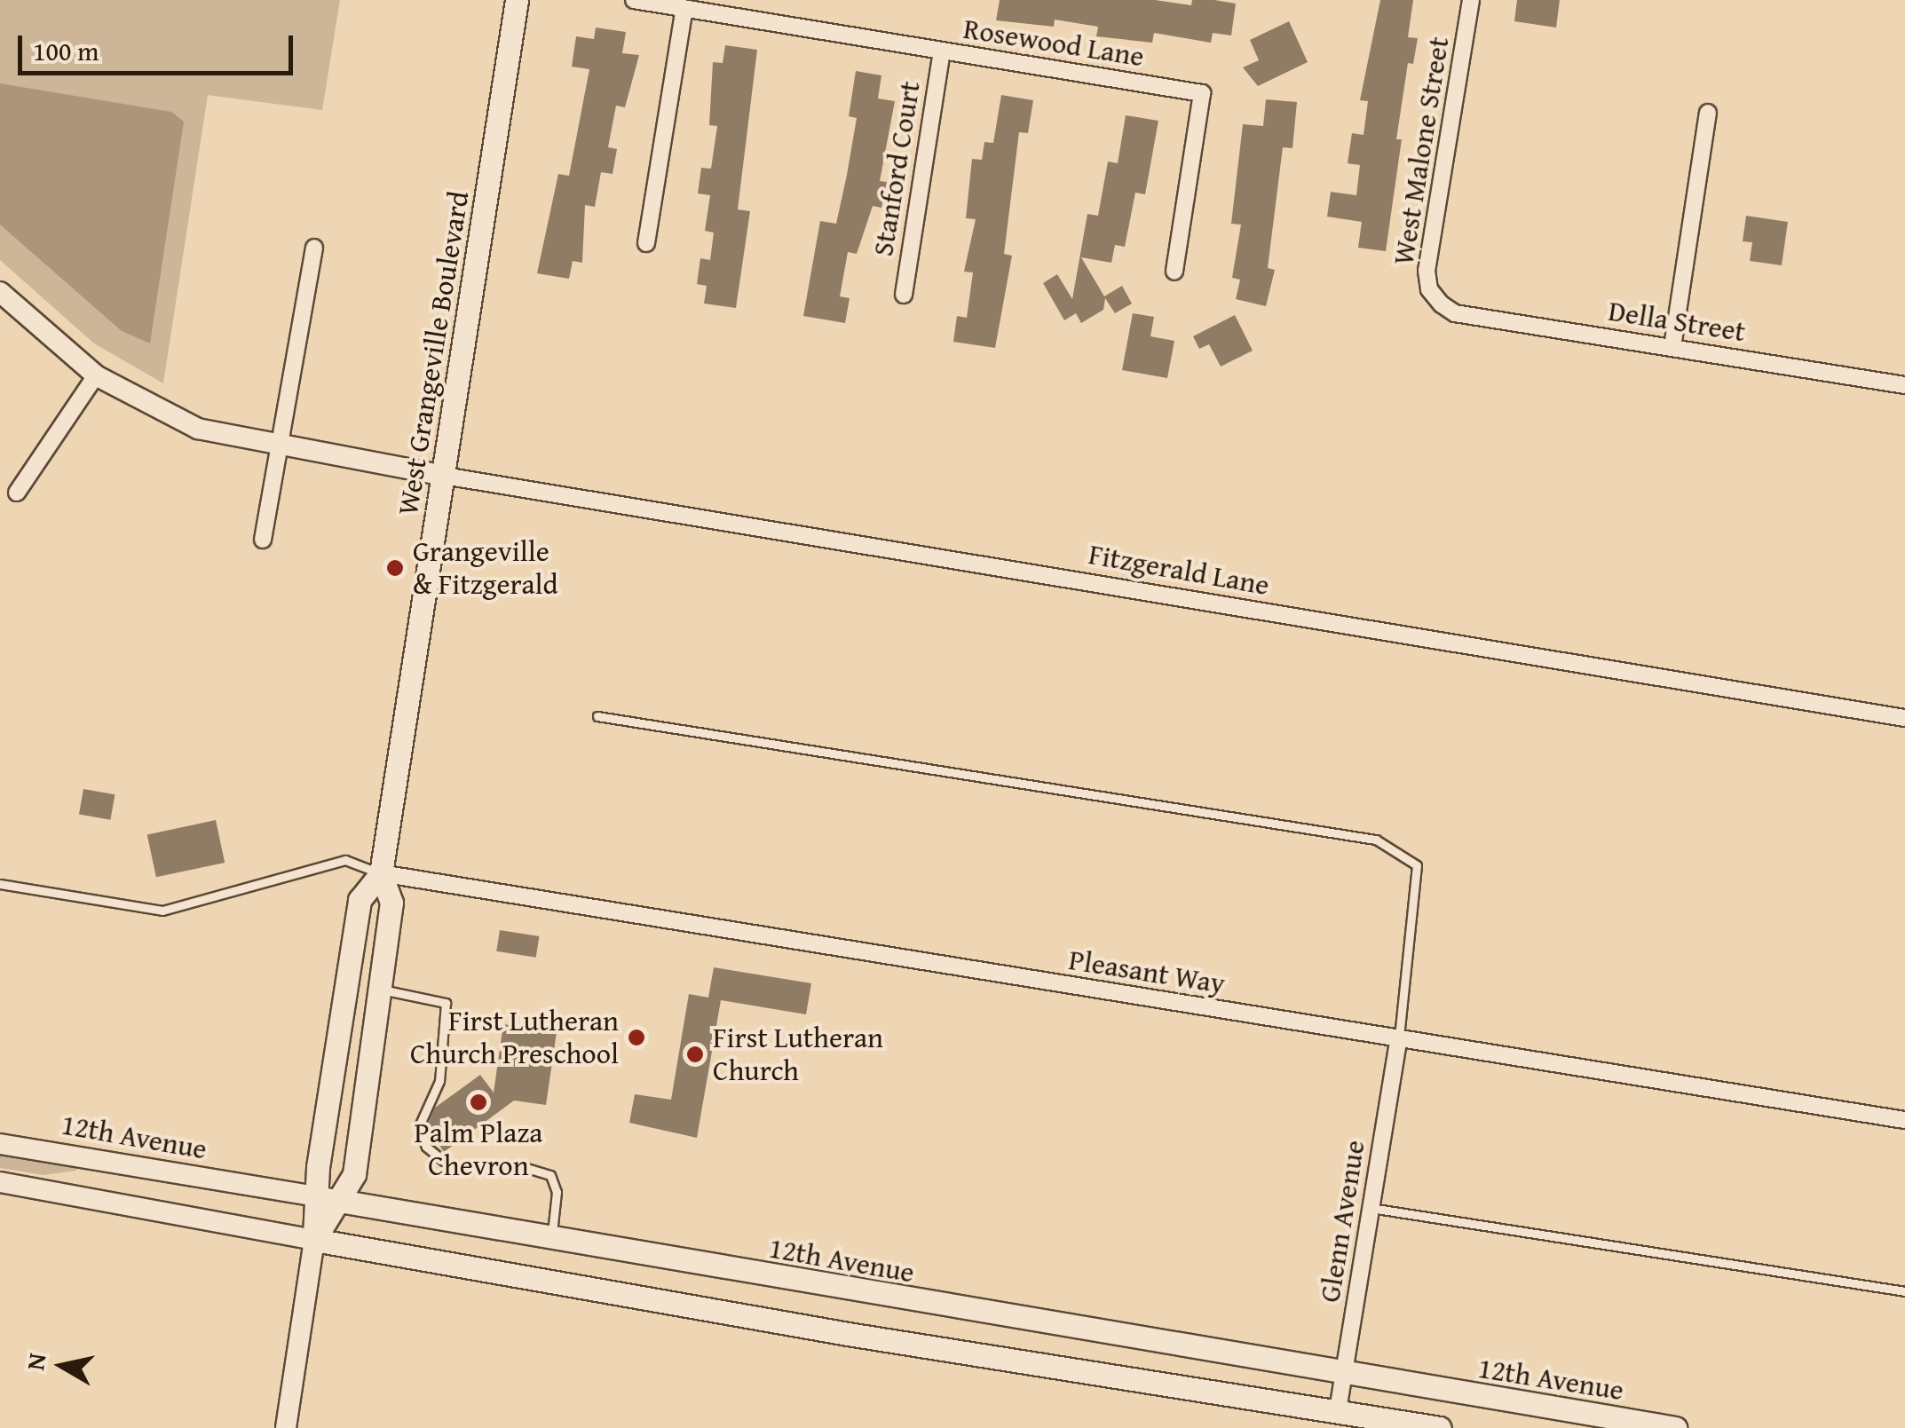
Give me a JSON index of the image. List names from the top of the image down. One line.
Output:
{"streets":{"main road":["West Grangeville Boulevard","12th Avenue"],"street":["Rosewood Lane","West Malone Street","Stanford Court","Della Street","Fitzgerald Lane","Pleasant Way","Glenn Avenue"]},"crossings":[["Rosewood Lane","Stanford Court"],["West Malone Street","Della Street"],["West Grangeville Boulevard","Fitzgerald Lane"],["West Grangeville Boulevard","Pleasant Way"],["West Grangeville Boulevard","12th Avenue"],["Pleasant Way","Glenn Avenue"],["12th Avenue","Glenn Avenue"]],"places":["Grangeville & Fitzgerald","First Lutheran Church Preschool","First Lutheran Church","Palm Plaza Chevron"],"scale_bar":"100 m","north":"left"}
